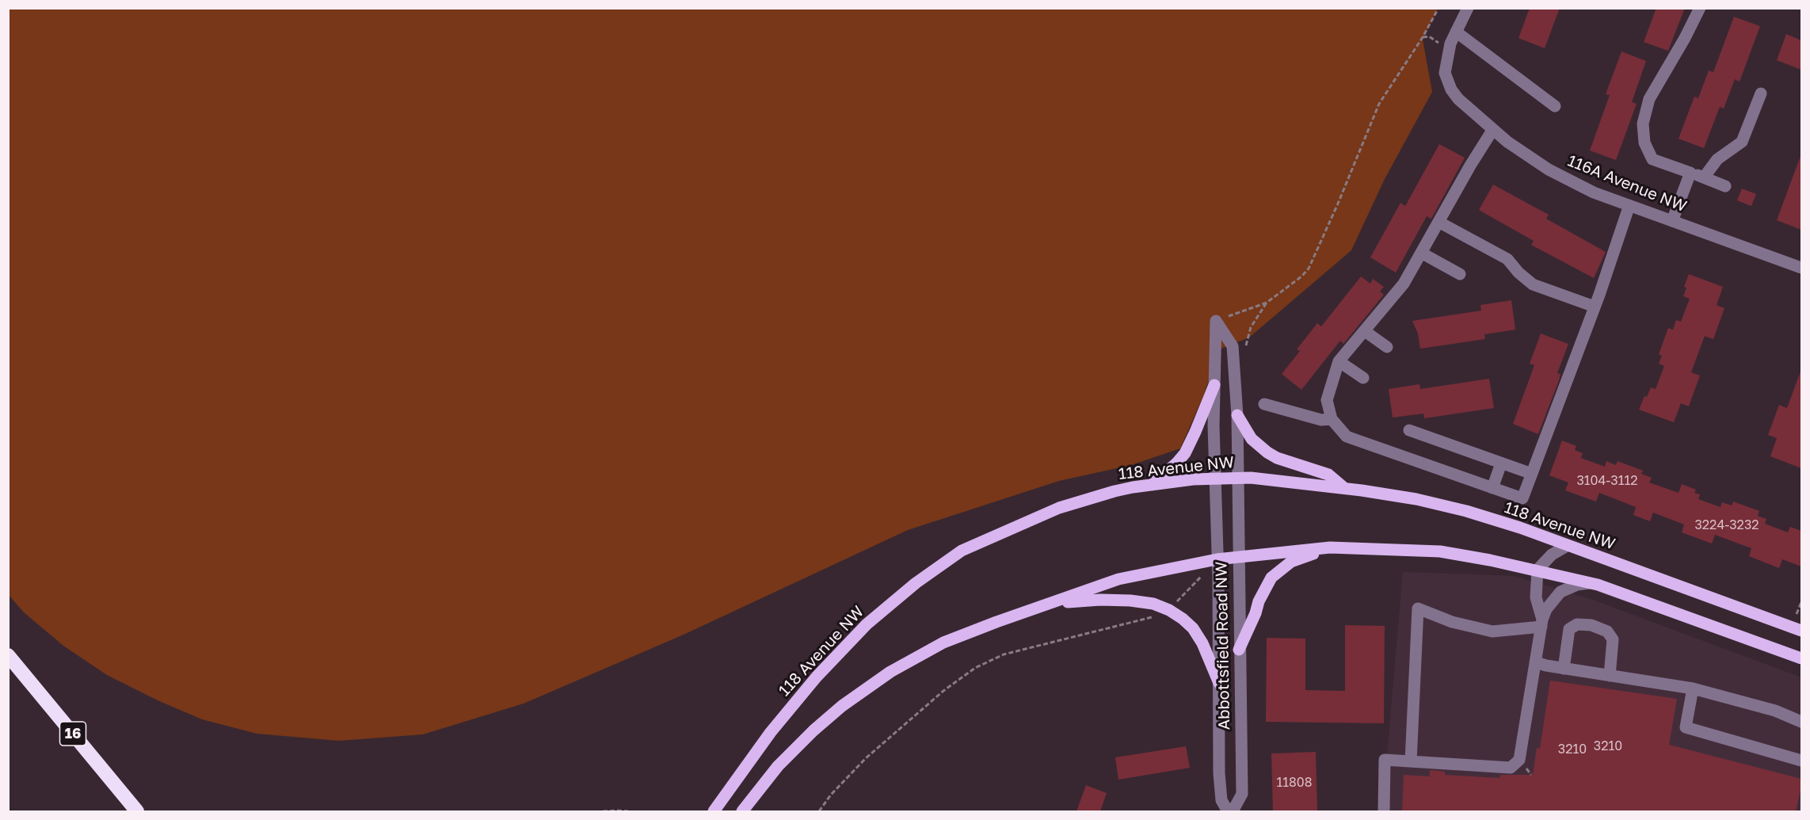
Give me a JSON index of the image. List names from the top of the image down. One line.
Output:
{"streets":{"highway":["16"],"main road":["118 Avenue NW"],"street":["116A Avenue NW","Abbottsfield Road NW"]},"crossings":[["118 Avenue NW","Abbottsfield Road NW"]],"house_numbers":["3104-3112","3224-3232","3210","3210","11808"]}
